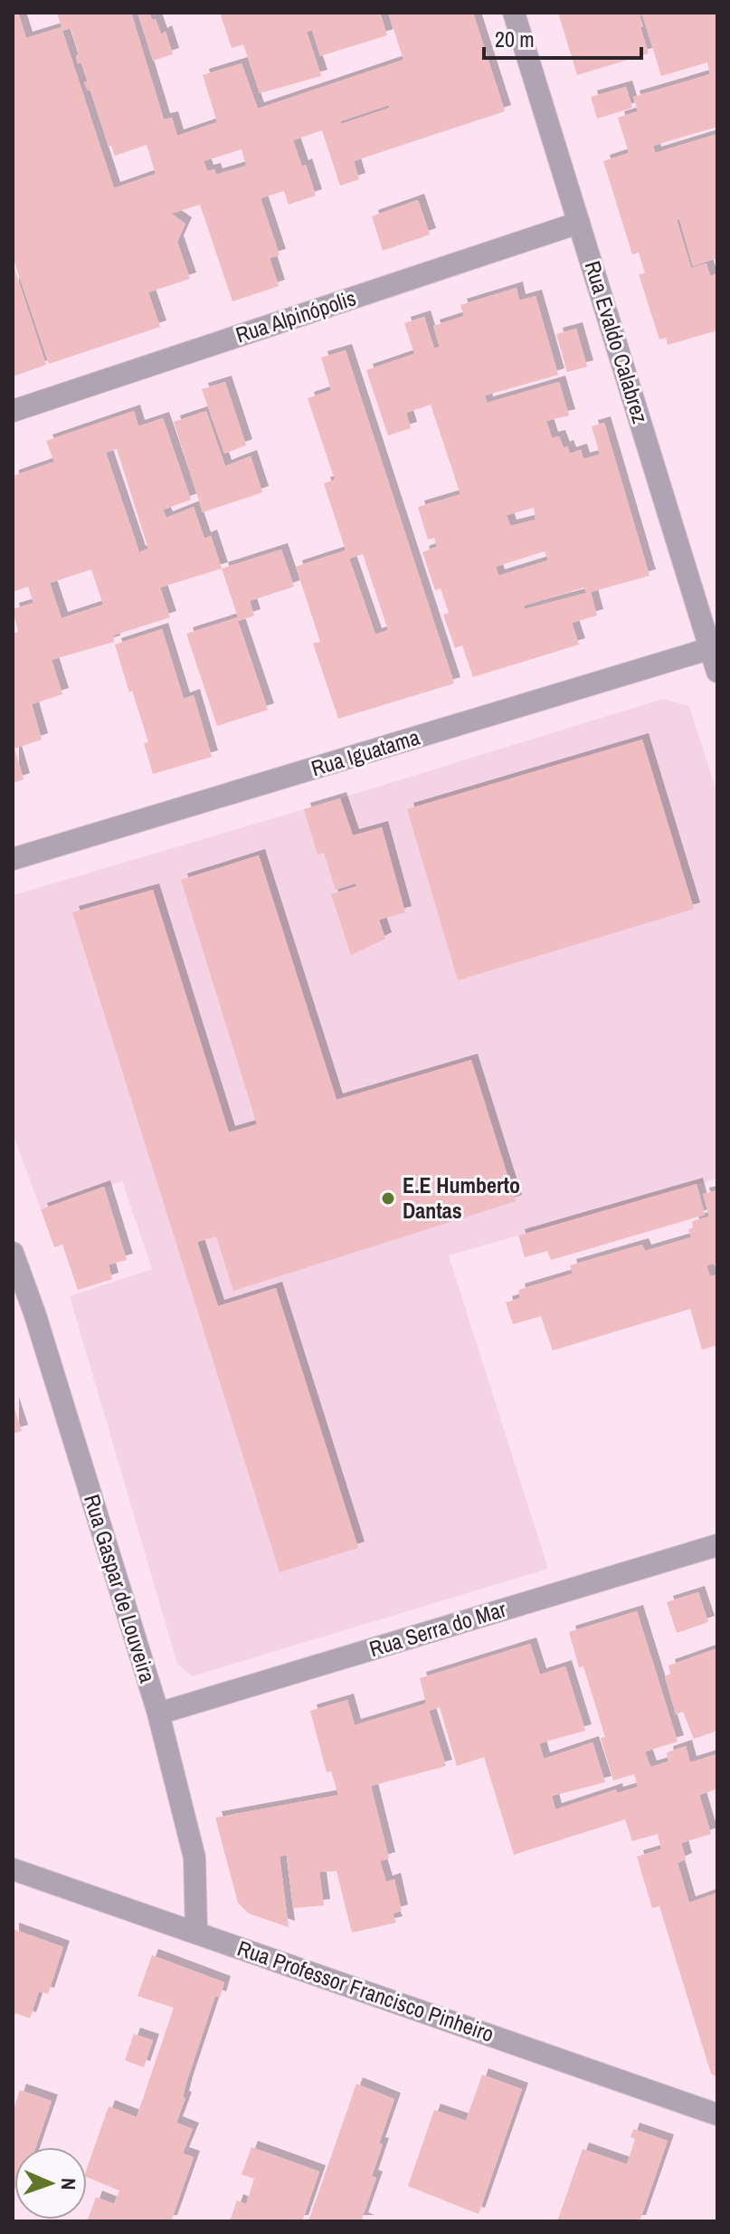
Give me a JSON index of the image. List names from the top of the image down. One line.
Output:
{"streets":{"street":["Rua Alpinópolis","Rua Evaldo Calabrez","Rua Iguatama","Rua Gaspar de Louveira","Rua Serra do Mar","Rua Professor Francisco Pinheiro"]},"crossings":[["Rua Alpinópolis","Rua Evaldo Calabrez"],["Rua Evaldo Calabrez","Rua Iguatama"],["Rua Gaspar de Louveira","Rua Serra do Mar"],["Rua Gaspar de Louveira","Rua Professor Francisco Pinheiro"]],"places":["E.E Humberto Dantas"],"scale_bar":"20 m","north":"right"}
